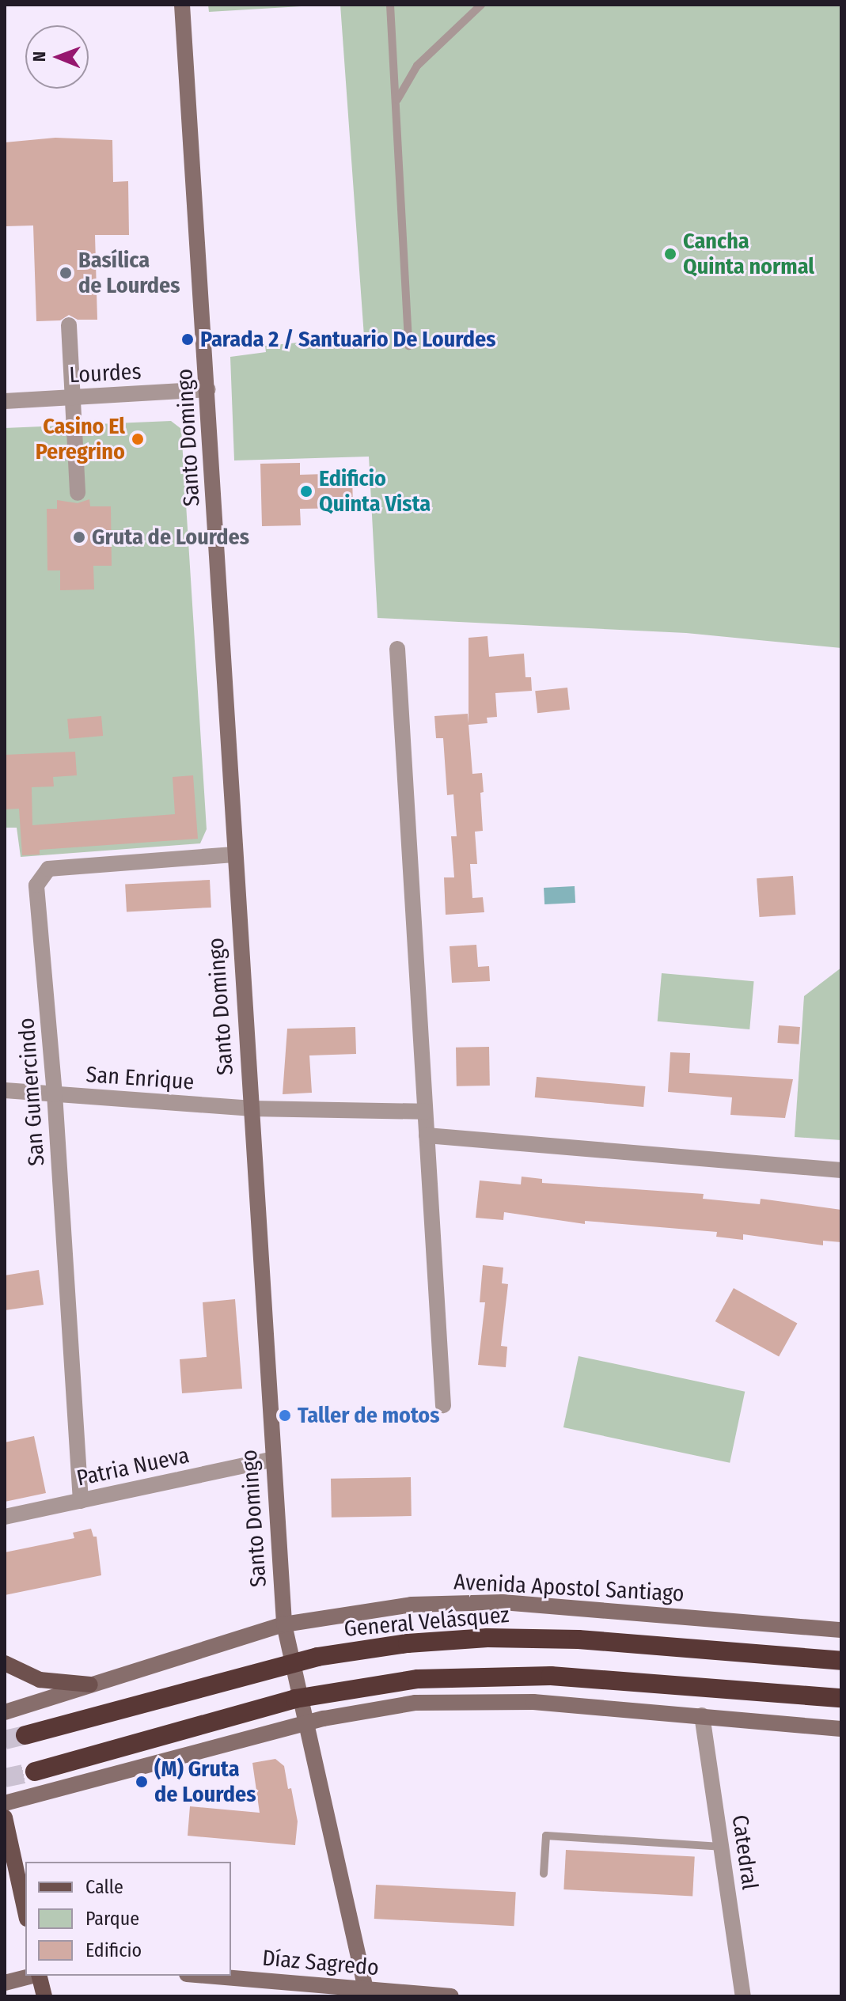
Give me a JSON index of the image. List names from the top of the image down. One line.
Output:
{"streets":{"highway":["General Velásquez"],"street":["Lourdes","Santo Domingo","San Enrique","San Gumercindo","Patria Nueva","Avenida Apostol Santiago","Catedral","Díaz Sagredo"]},"crossings":[["Lourdes","Santo Domingo"],["Santo Domingo","San Enrique"],["Santo Domingo","San Gumercindo"],["Santo Domingo","Patria Nueva"],["Santo Domingo","Avenida Apostol Santiago"],["Santo Domingo","Díaz Sagredo"],["San Enrique","San Gumercindo"],["San Gumercindo","Patria Nueva"]],"places":["Cancha Quinta normal","Basílica de Lourdes","Parada 2 / Santuario De Lourdes","Casino El Peregrino","Edificio Quinta Vista","Gruta de Lourdes","Taller de motos","(M) Gruta de Lourdes"],"legend":["Calle","Parque","Edificio"],"north":"left"}
